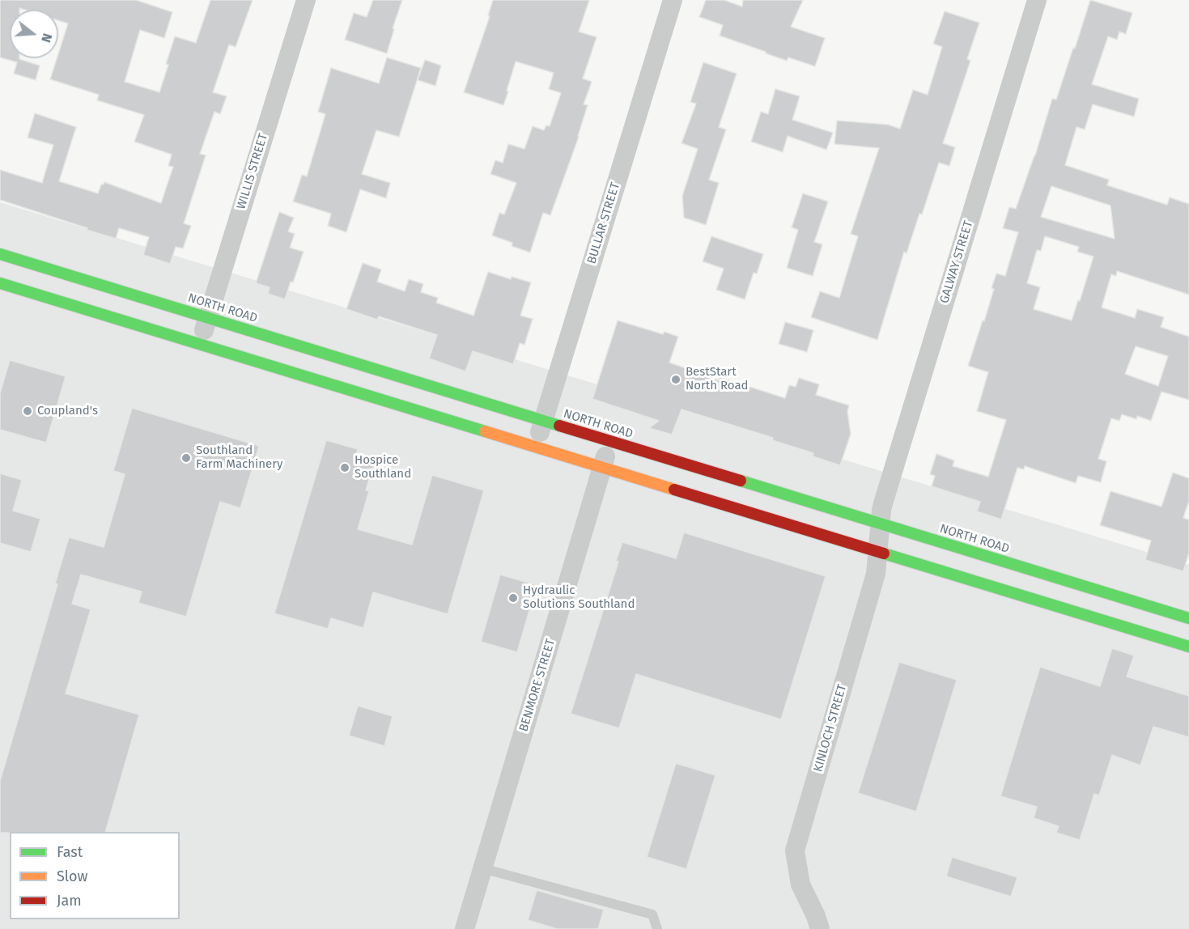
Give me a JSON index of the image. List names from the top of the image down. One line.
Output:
{"streets":{"main road":["NORTH ROAD"],"street":["WILLIS STREET","BULLAR STREET","GALWAY STREET","BENMORE STREET","KINLOCH STREET"]},"crossings":[["WILLIS STREET","NORTH ROAD"],["BULLAR STREET","NORTH ROAD"],["GALWAY STREET","NORTH ROAD"],["GALWAY STREET","KINLOCH STREET"],["NORTH ROAD","BENMORE STREET"],["NORTH ROAD","KINLOCH STREET"]],"places":["BestStart North Road","Coupland's","Southland Farm Machinery","Hospice Southland","Hydraulic Solutions Southland"],"legend":["Fast","Slow","Jam"],"north":"right"}
